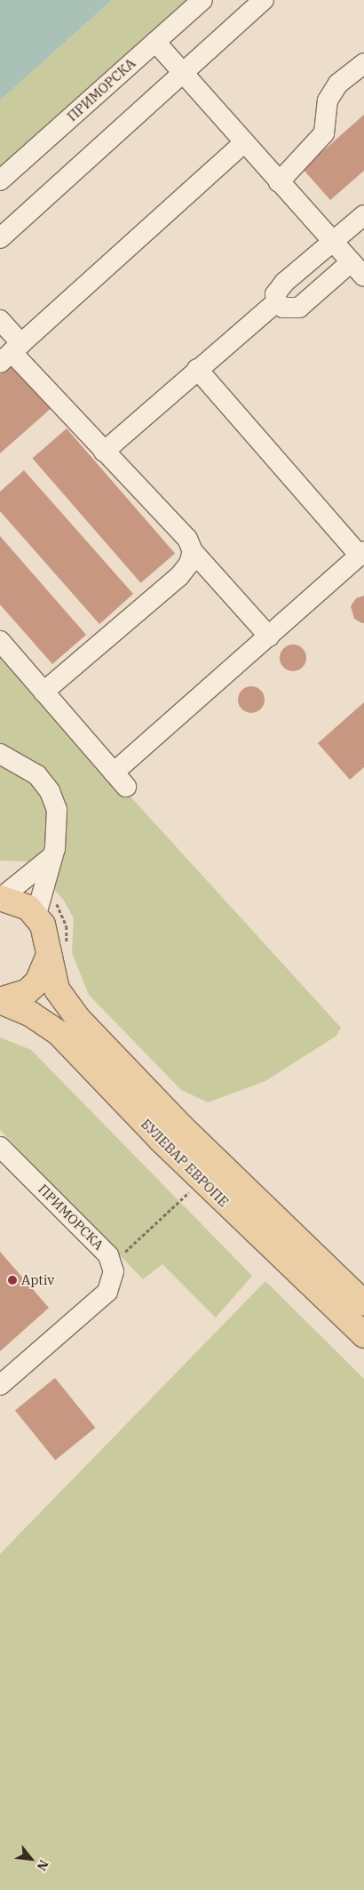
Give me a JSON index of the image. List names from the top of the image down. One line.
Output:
{"streets":{"main road":["БУЛЕВАР ЕВРОПЕ"],"street":["ПРИМОРСКА"]},"places":["Aptiv"],"north":"bottom right"}
